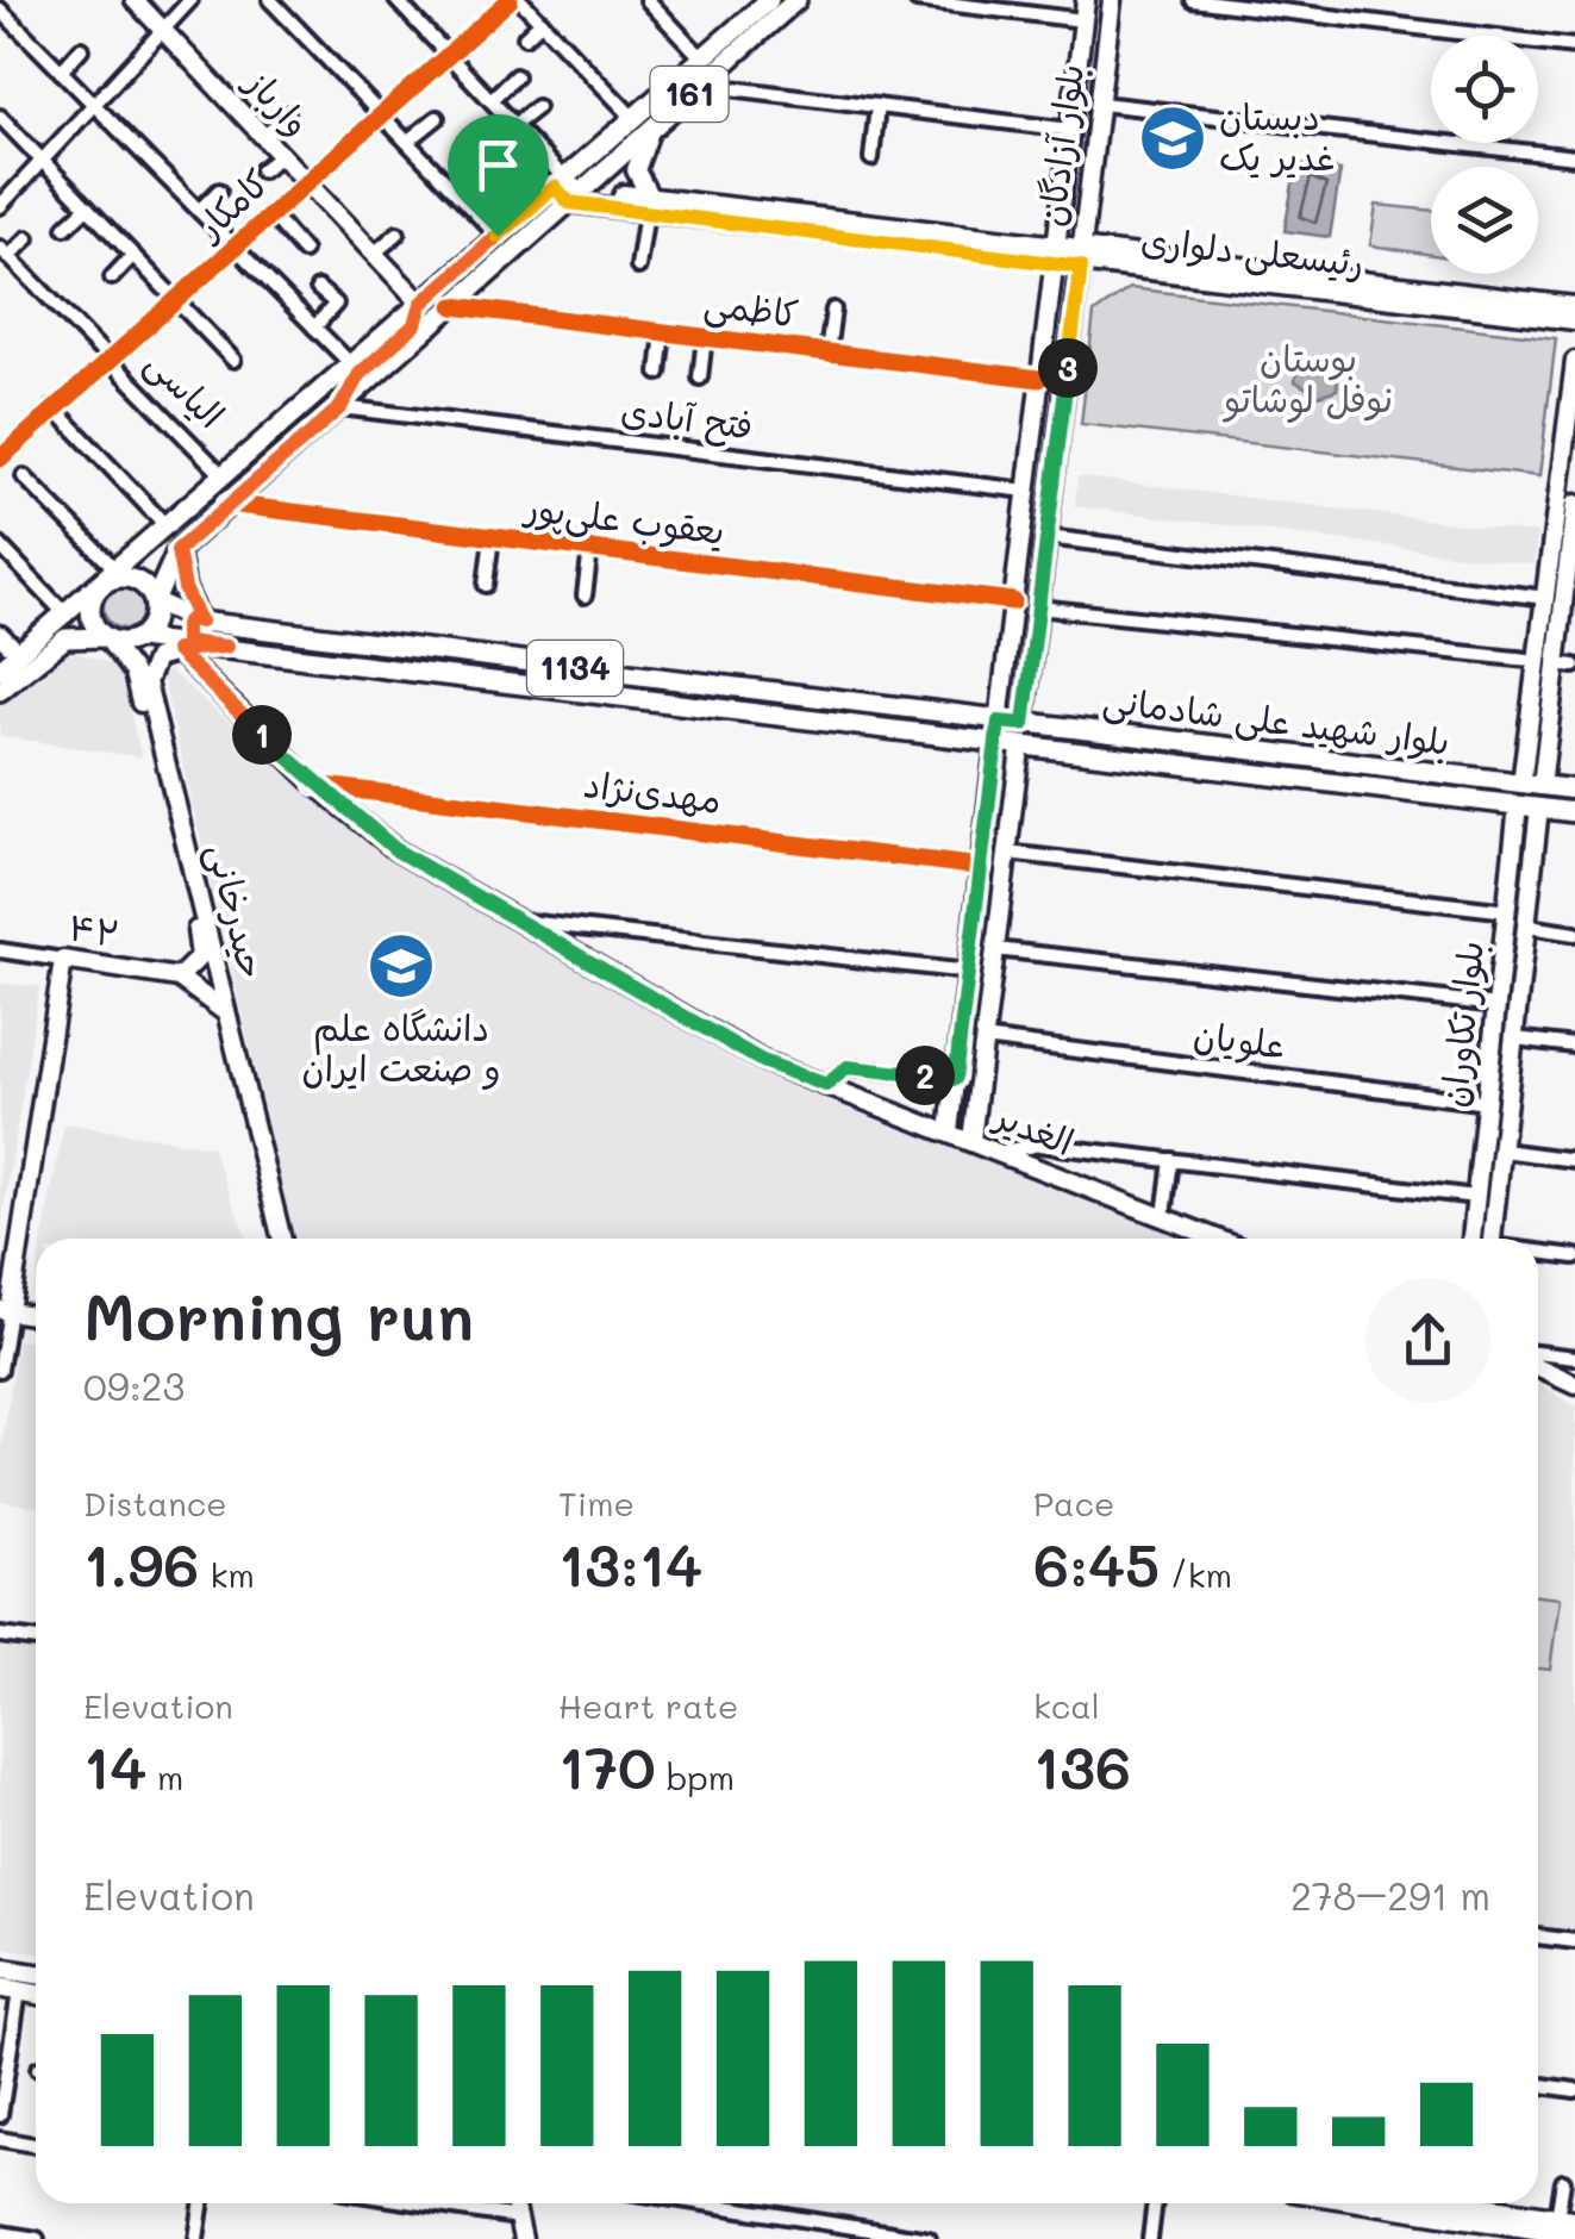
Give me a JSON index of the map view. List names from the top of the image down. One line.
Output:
{"streets":{"main road":["161","وارباز","بلوار آزادگان","رئیسعلی دلواری","1134","بلوار شهید علی شادمانی","حیدرخانی","۴۲","بلوار تکاوران","الغدیر"],"street":["کامکار","کاظمی","الیاسی","فتح آبادی","یعقوب علی‌پور","مهدی‌نژاد","علویان"]},"crossings":[["161","وارباز"],["161","رئیسعلی دلواری"],["161","کاظمی"],["161","الیاسی"],["161","فتح آبادی"],["161","یعقوب علی‌پور"],["161","1134"],["161","حیدرخانی"],["وارباز","کامکار"],["بلوار آزادگان","رئیسعلی دلواری"],["بلوار آزادگان","کاظمی"],["بلوار آزادگان","فتح آبادی"],["بلوار آزادگان","یعقوب علی‌پور"],["بلوار آزادگان","1134"],["بلوار آزادگان","بلوار شهید علی شادمانی"],["کامکار","الیاسی"],["1134","بلوار شهید علی شادمانی"],["1134","حیدرخانی"],["1134","بلوار تکاوران"],["1134","الغدیر"],["بلوار شهید علی شادمانی","بلوار تکاوران"],["مهدی‌نژاد","الغدیر"],["حیدرخانی","۴۲"],["حیدرخانی","الغدیر"],["بلوار تکاوران","علویان"]],"parks":["بوستان نوفل لوشاتو"],"places":{"school or university":["دبستان غدیر یک","دانشگاه علم و صنعت ایران"]},"page":{"pins":["3","1","2"],"heading":["Morning run","09:23"],"stats":[["Distance","1.96 km"],["Time","13:14"],["Pace","6:45 /km"],["Elevation","14 m"],["Heart rate","170 bpm"],["kcal","136"]],"chart":["Elevation","278–291 m"]}}
